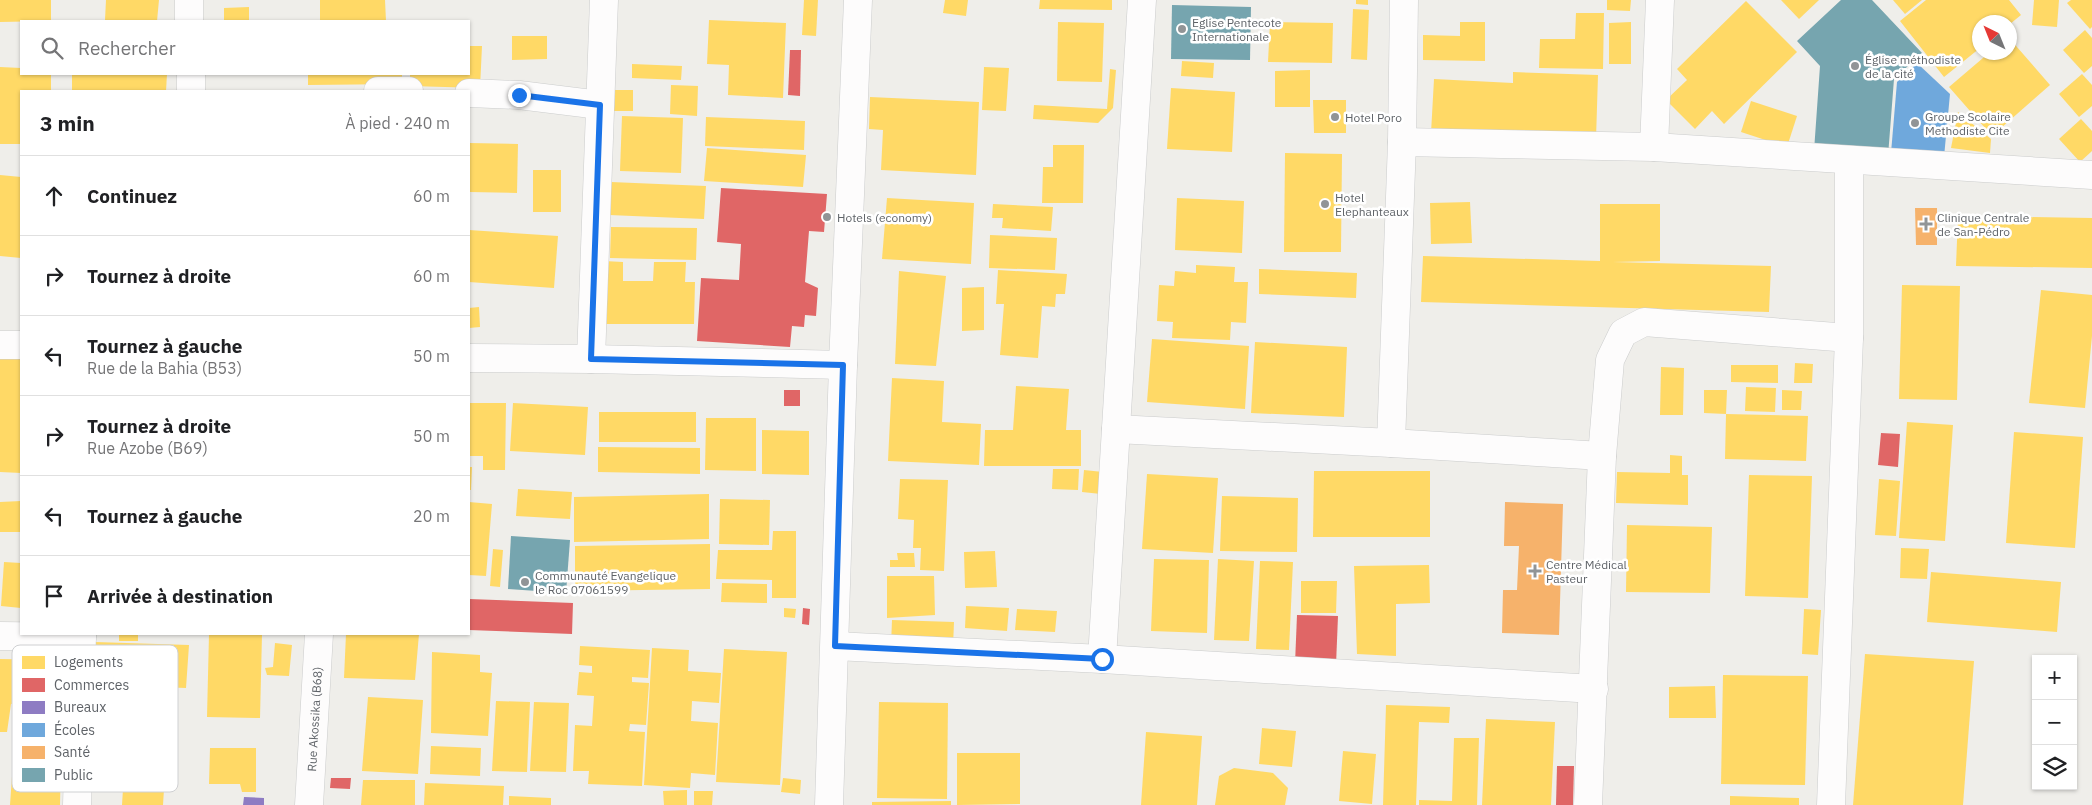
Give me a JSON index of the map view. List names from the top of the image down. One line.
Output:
{"streets":{"street":["Rue Akossika (B68)"]},"places":{"other":["Eglise Pentecote Internationale","Église méthodiste de la cité","Hotel Poro","Groupe Scolaire Methodiste Cite","Hotel Elephanteaux","Hotels (economy)","Communauté Evangelique le Roc 07061599"],"health":["Clinique Centrale de San-Pédro","Centre Médical Pasteur"]},"legend":["Logements","Commerces","Bureaux","Écoles","Santé","Public"],"north":"top left","page":{"search":"Rechercher","heading":["3 min","À pied · 240 m"],"list":[["Continuez","60 m"],["Tournez à droite","60 m"],["Tournez à gauche","Rue de la Bahia (B53)","50 m"],["Tournez à droite","Rue Azobe (B69)","50 m"],["Tournez à gauche","20 m"],"Arrivée à destination"],"map_buttons":["+","−"]}}
